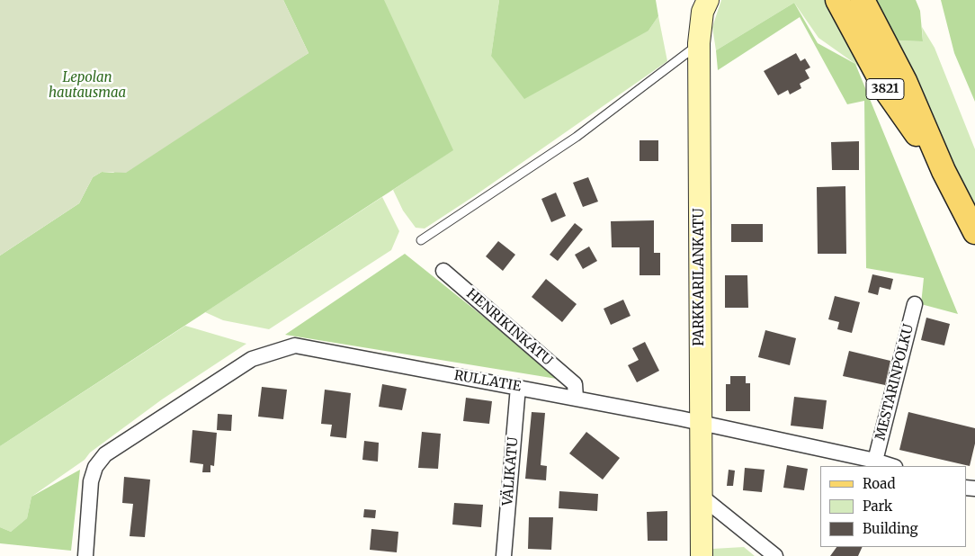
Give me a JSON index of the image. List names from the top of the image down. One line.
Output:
{"streets":{"main road":["3821"],"street":["PARKKARILANKATU","HENRIKINKATU","RULLATIE","MESTARINPOLKU","VÄLIKATU"]},"crossings":[["PARKKARILANKATU","RULLATIE"],["HENRIKINKATU","RULLATIE"],["RULLATIE","MESTARINPOLKU"],["RULLATIE","VÄLIKATU"]],"parks":["Lepolan hautausmaa"],"legend":["Road","Park","Building"]}
